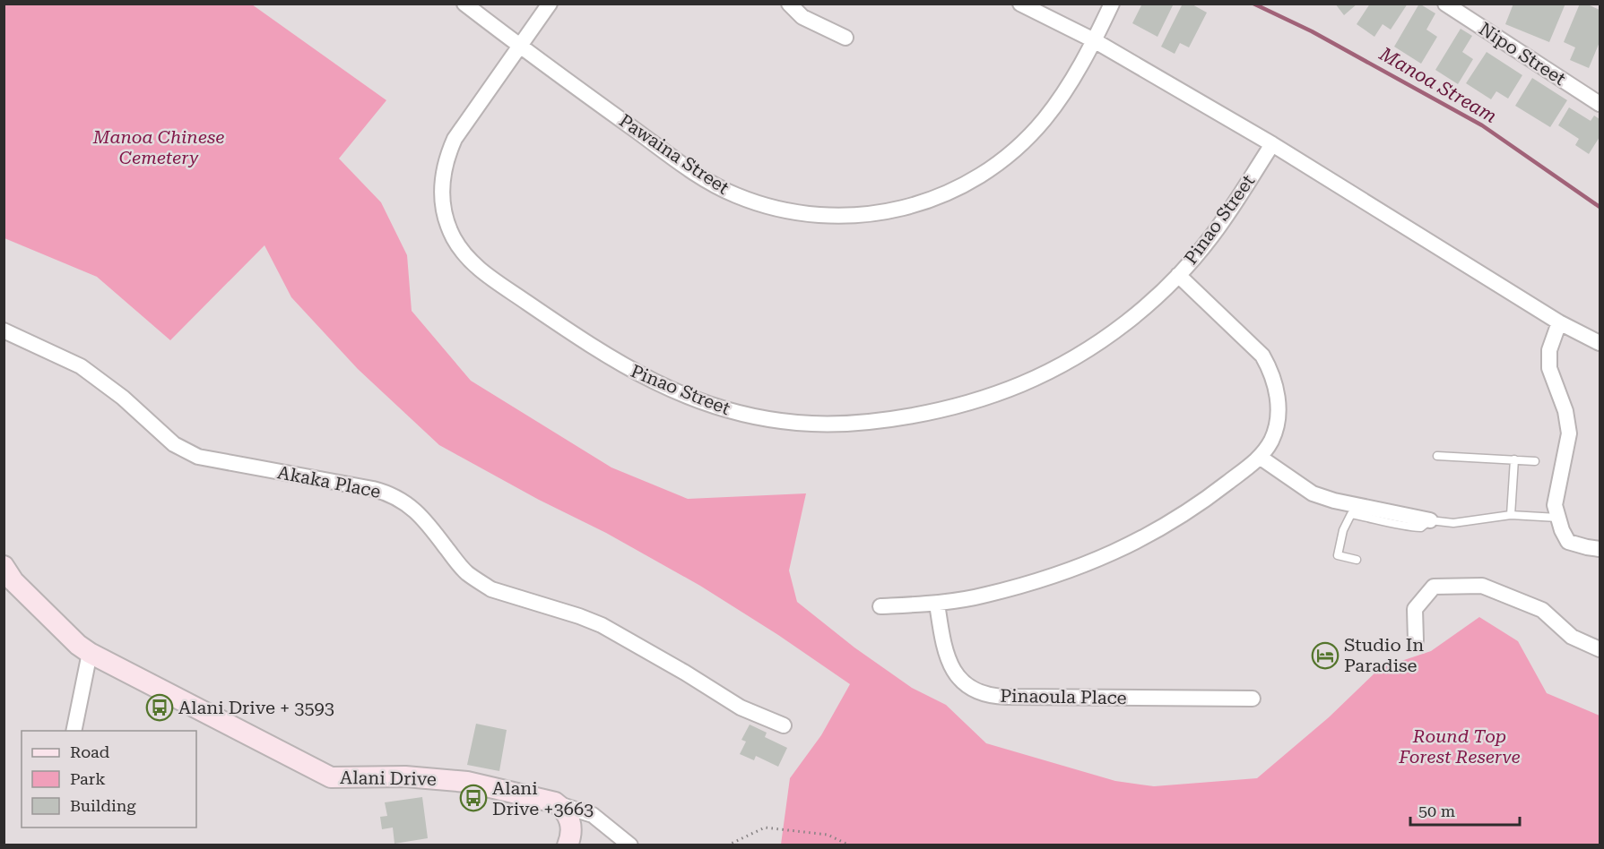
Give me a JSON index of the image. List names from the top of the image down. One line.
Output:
{"streets":{"street":["Nipo Street","Pawaina Street","Pinao Street","Akaka Place","Pinaoula Place","Alani Drive"]},"crossings":[["Pawaina Street","Pinao Street"]],"water":["Manoa Stream"],"parks":["Manoa Chinese Cemetery","Round Top Forest Reserve"],"places":{"hotel":["Studio In Paradise"],"bus stop":["Alani Drive + 3593","Alani Drive +3663"]},"legend":["Road","Park","Building"],"scale_bar":"50 m"}
